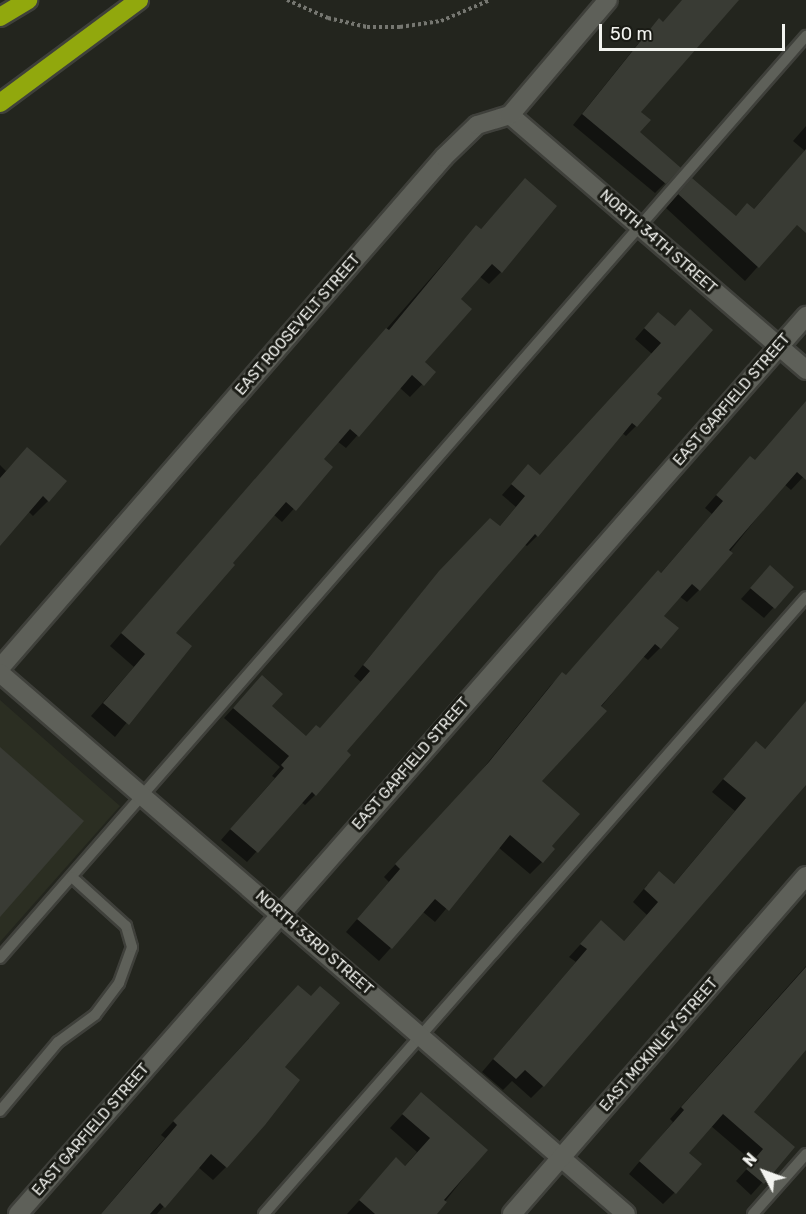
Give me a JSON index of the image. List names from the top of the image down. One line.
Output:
{"streets":{"street":["NORTH 34TH STREET","EAST ROOSEVELT STREET","EAST GARFIELD STREET","NORTH 33RD STREET","EAST MCKINLEY STREET"]},"crossings":[["NORTH 34TH STREET","EAST ROOSEVELT STREET"],["NORTH 34TH STREET","EAST GARFIELD STREET"],["EAST GARFIELD STREET","NORTH 33RD STREET"],["NORTH 33RD STREET","EAST MCKINLEY STREET"]],"scale_bar":"50 m","north":"top left"}
